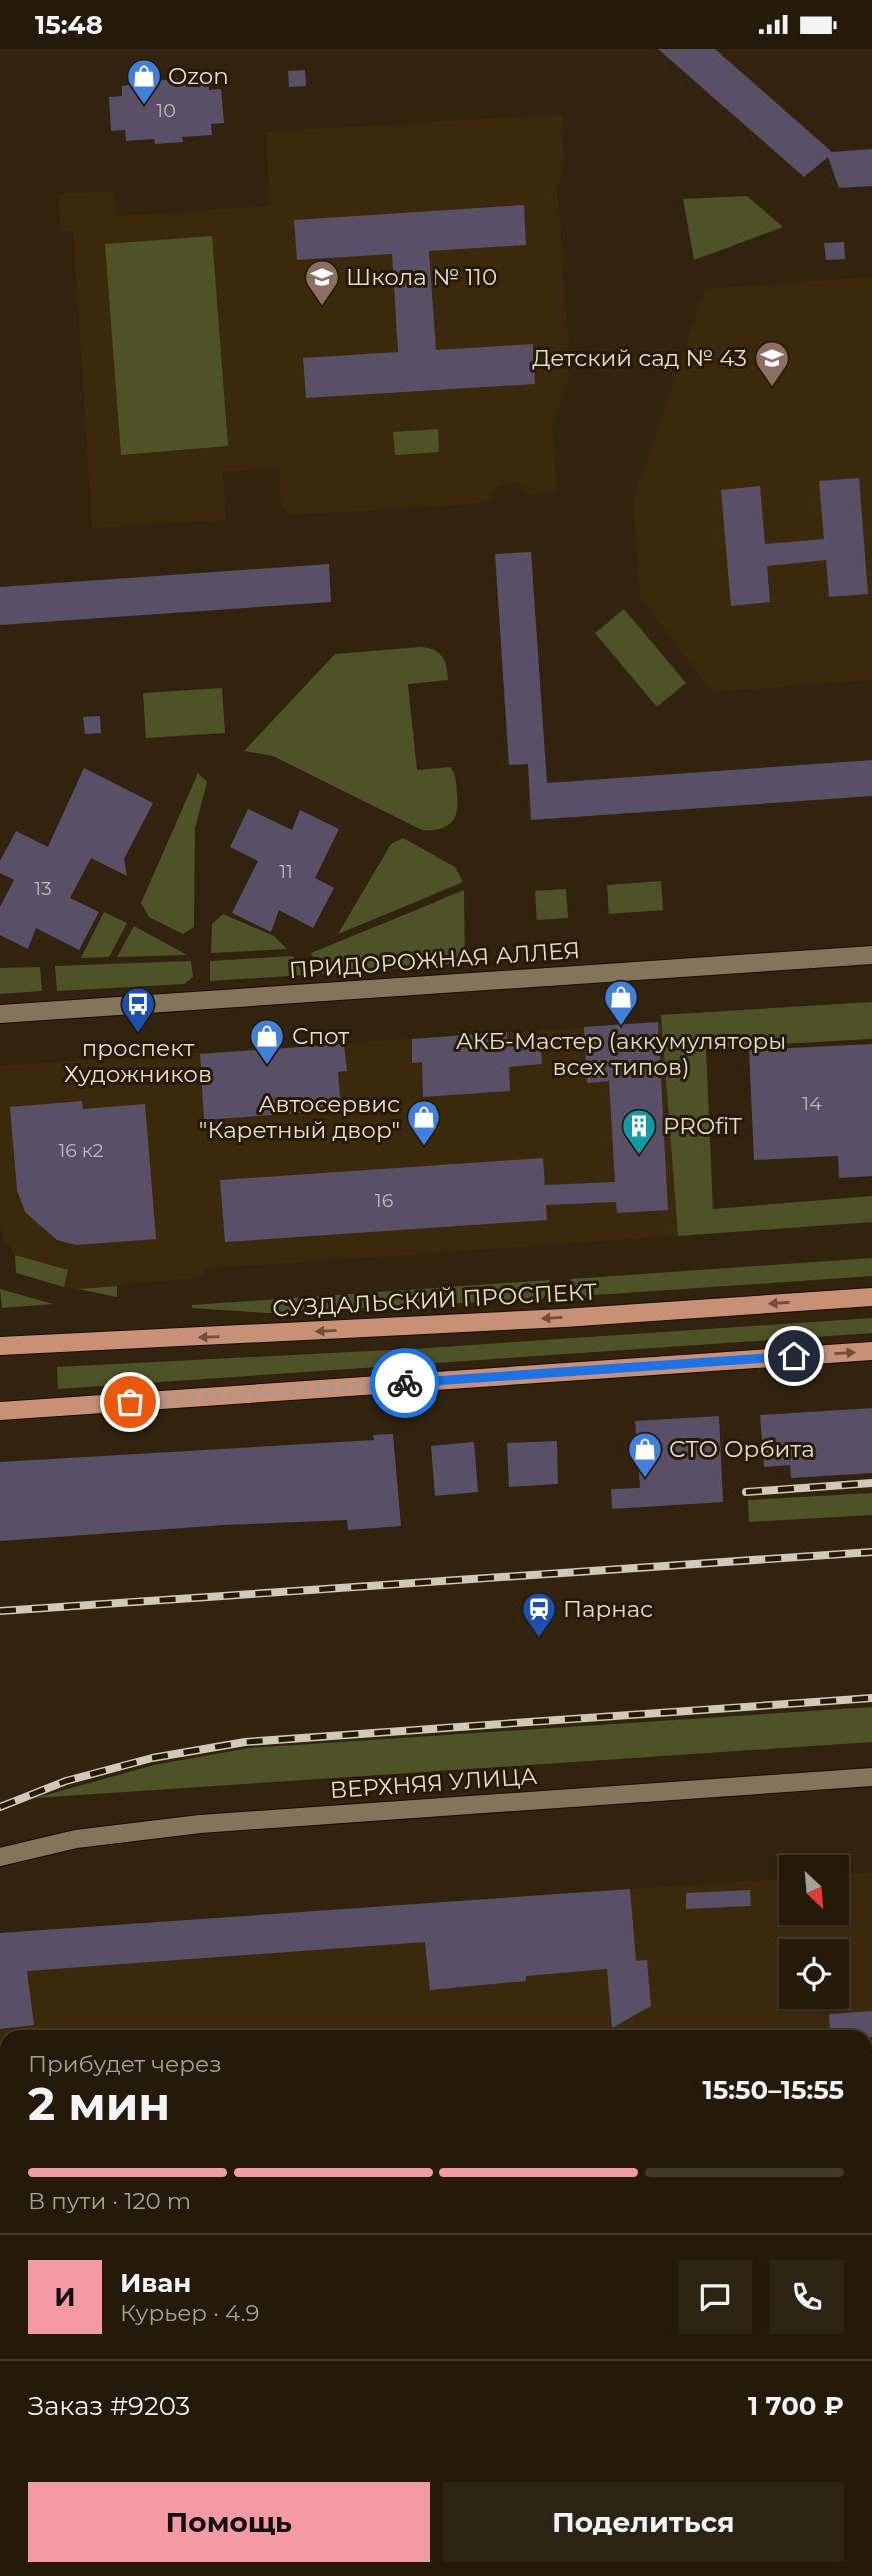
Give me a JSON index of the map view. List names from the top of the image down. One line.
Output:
{"streets":{"main road":["СУЗДАЛЬСКИЙ ПРОСПЕКТ"],"street":["ПРИДОРОЖНАЯ АЛЛЕЯ","ВЕРХНЯЯ УЛИЦА"]},"places":{"shop":["Ozon","АКБ-Мастер (аккумуляторы всех типов)","Спот","Автосервис \"Каретный двор\"","СТО Орбита"],"school or university":["Школа № 110","Детский сад № 43"],"bus stop":["проспект Художников"],"building":["PROfiT"],"station":["Парнас"]},"house_numbers":["10","11","13","14","16 к2","16"],"north":"bottom right","page":{"status":"15:48","heading":["2 мин","Прибудет через","15:50–15:55"],"panel":["Иван","Курьер · 4.9","Заказ #9203","1 700 ₽"],"bar":"В пути · 120 m","round":"И","buttons":["Помощь","Поделиться"]}}
